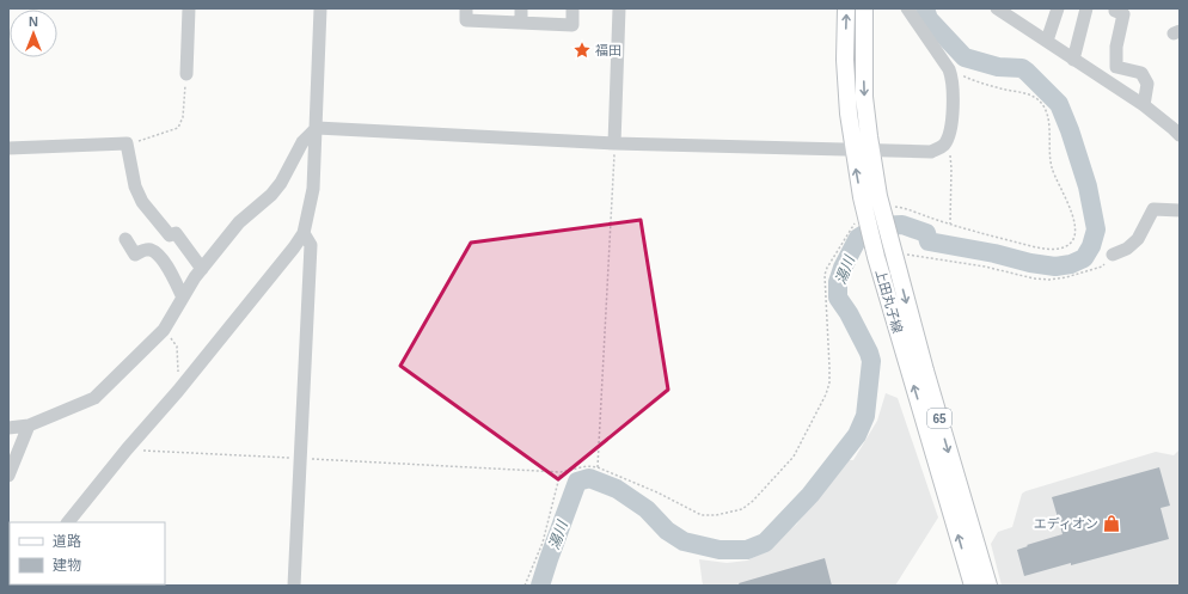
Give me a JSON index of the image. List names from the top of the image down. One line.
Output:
{"streets":{"main road":["上田丸子線","65"]},"water":["湯川"],"places":{"place":["福田"],"shop":["エディオン"]},"legend":["道路","建物"],"north":"top"}
